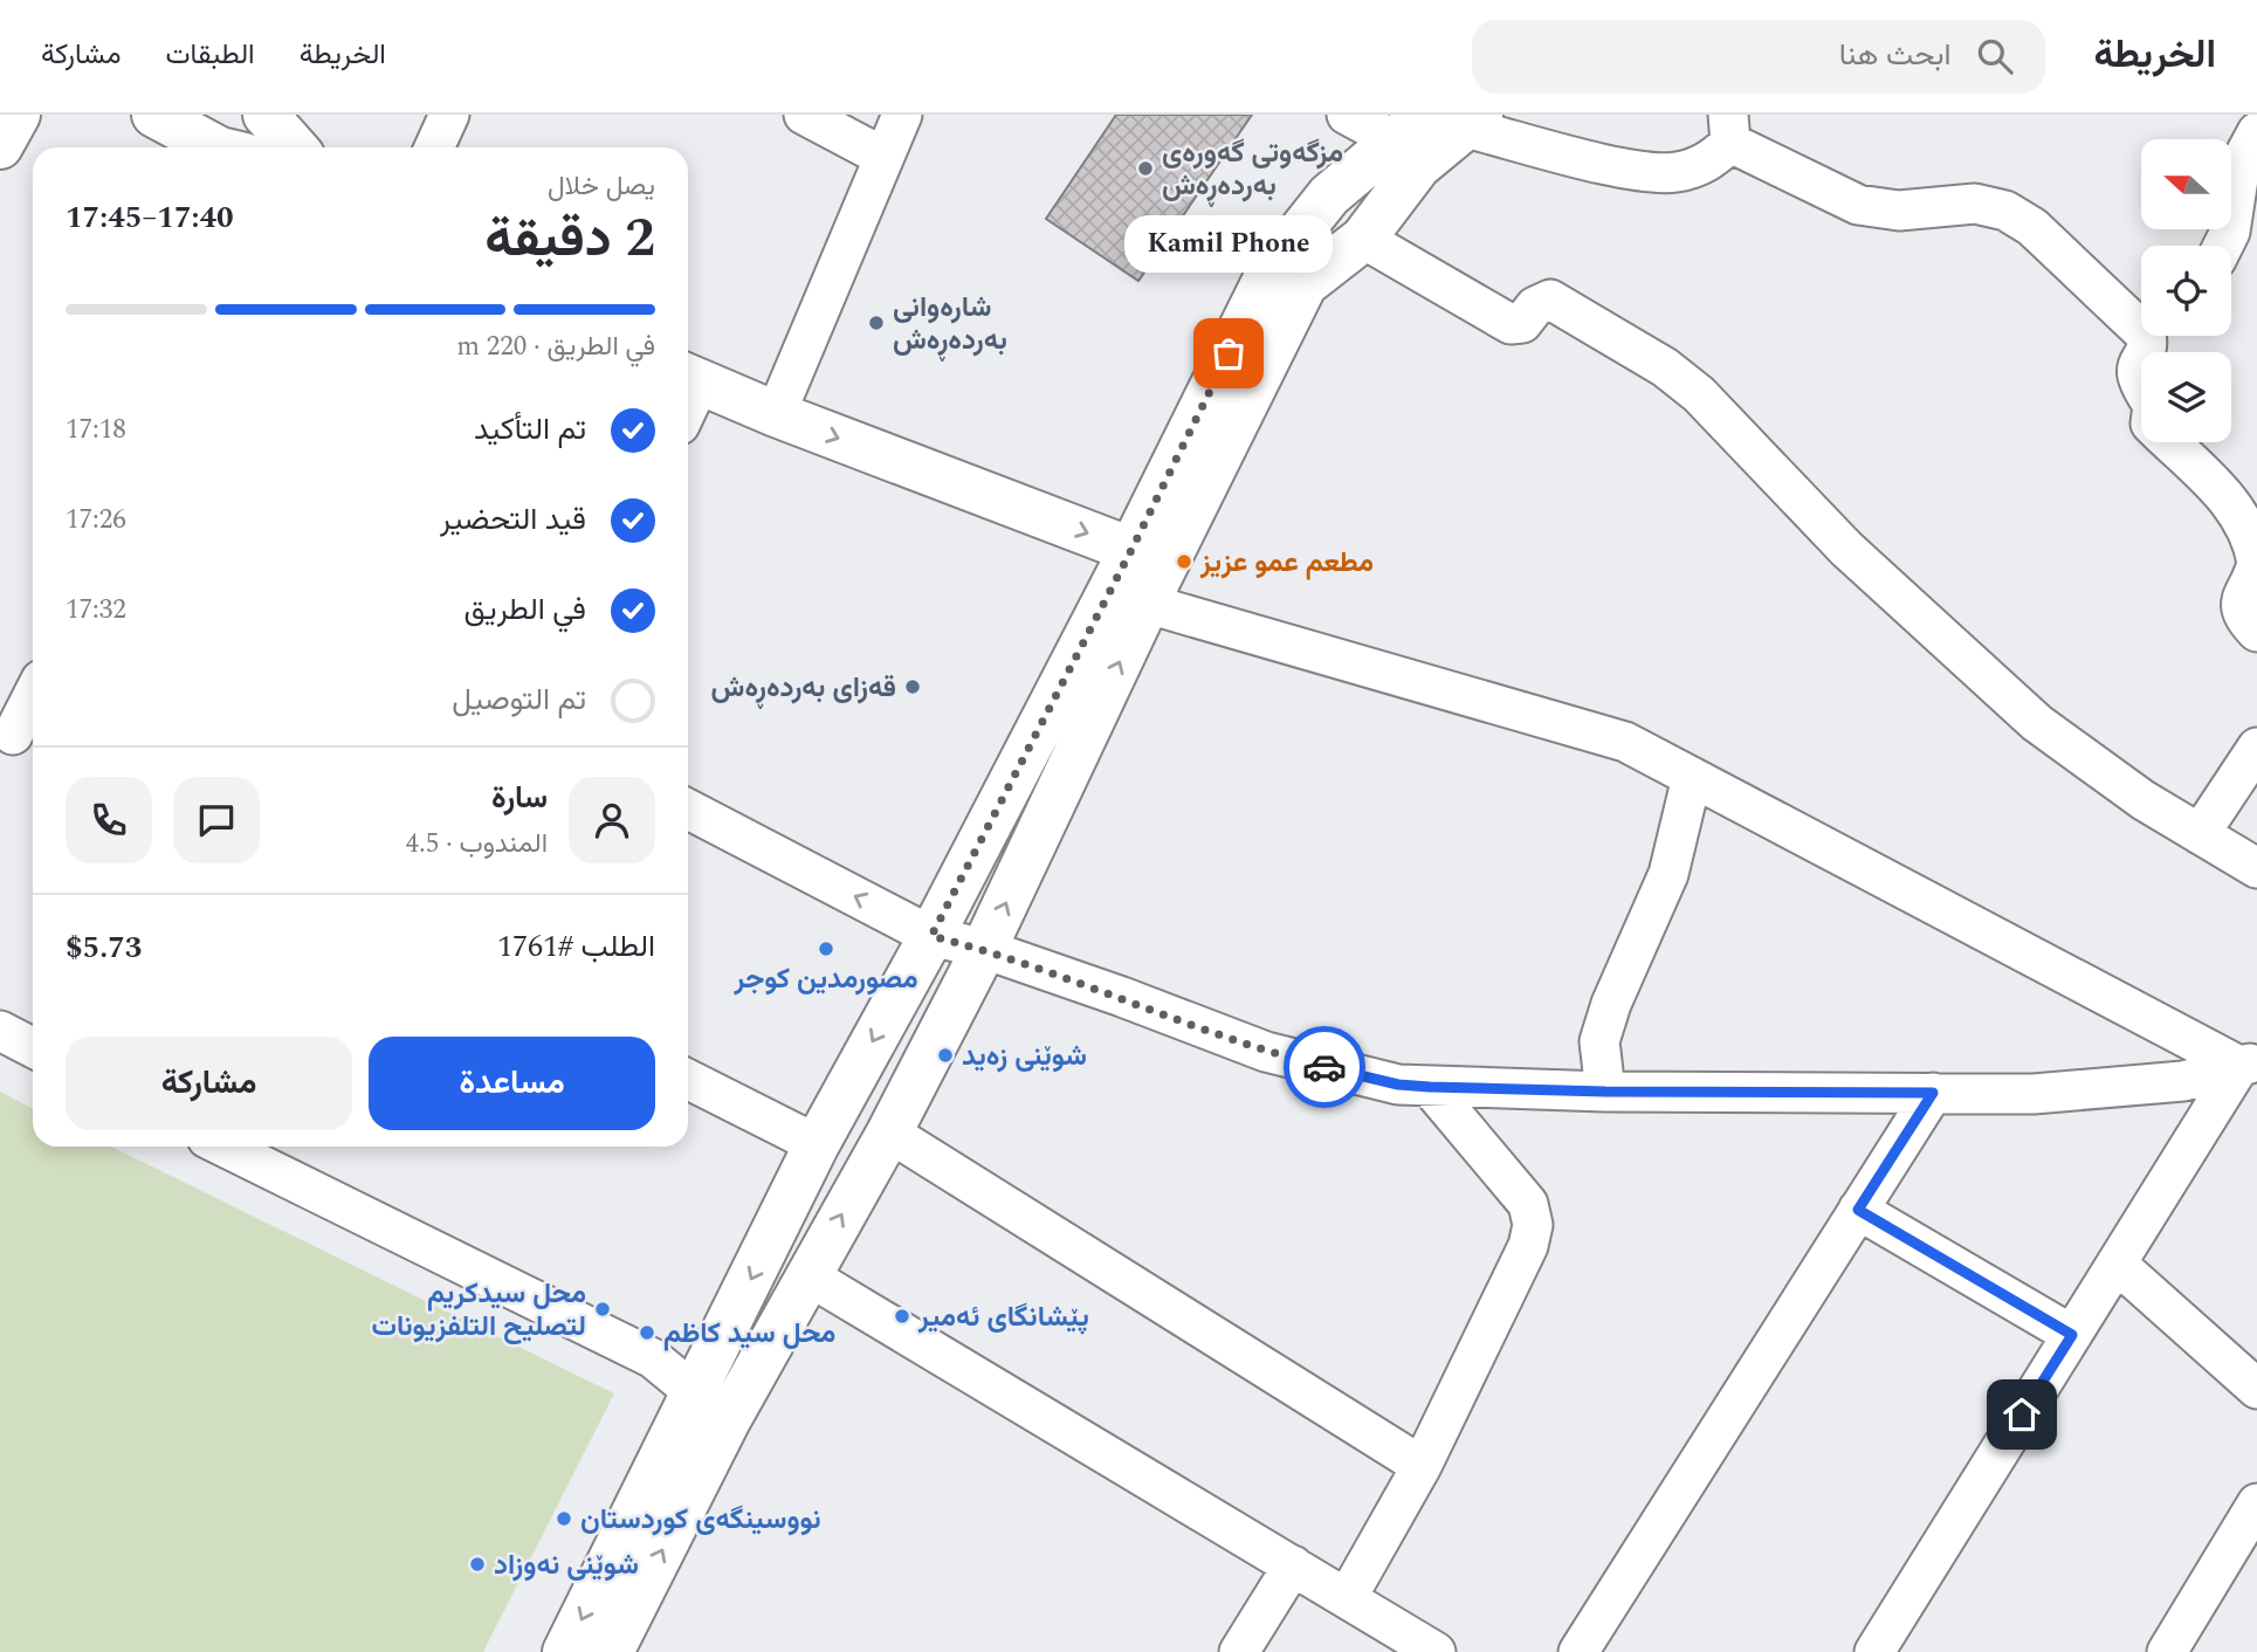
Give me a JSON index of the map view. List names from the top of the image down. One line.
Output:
{"places":["مزگەوتی گەورەی بەردەڕەش","شارەوانی بەردەڕەش","Kamil Phone","مطعم عمو عزيز","قەزای بەردەڕەش","مصورمدین كوجر","شوێنی زەید","محل سيدكريم لتصليح التلفزيونات","پێشانگای ئەمیر","محل سيد كاظم","نووسینگەی کوردستان","شوێنی نەوزاد"],"north":"left","page":{"header":"الخريطة","search":"ابحث هنا","nav":["الخريطة","الطبقات","مشاركة"],"heading":["2 دقيقة","يصل خلال","17:40–17:45"],"panel":["سارة","المندوب · 4.5","الطلب #1761","$5.73"],"bubble":"Kamil Phone","bar":"في الطريق · 220 m","list":[["تم التأكيد","17:18"],["قيد التحضير","17:26"],["في الطريق","17:32"],"تم التوصيل"],"buttons":["مساعدة","مشاركة"]}}
